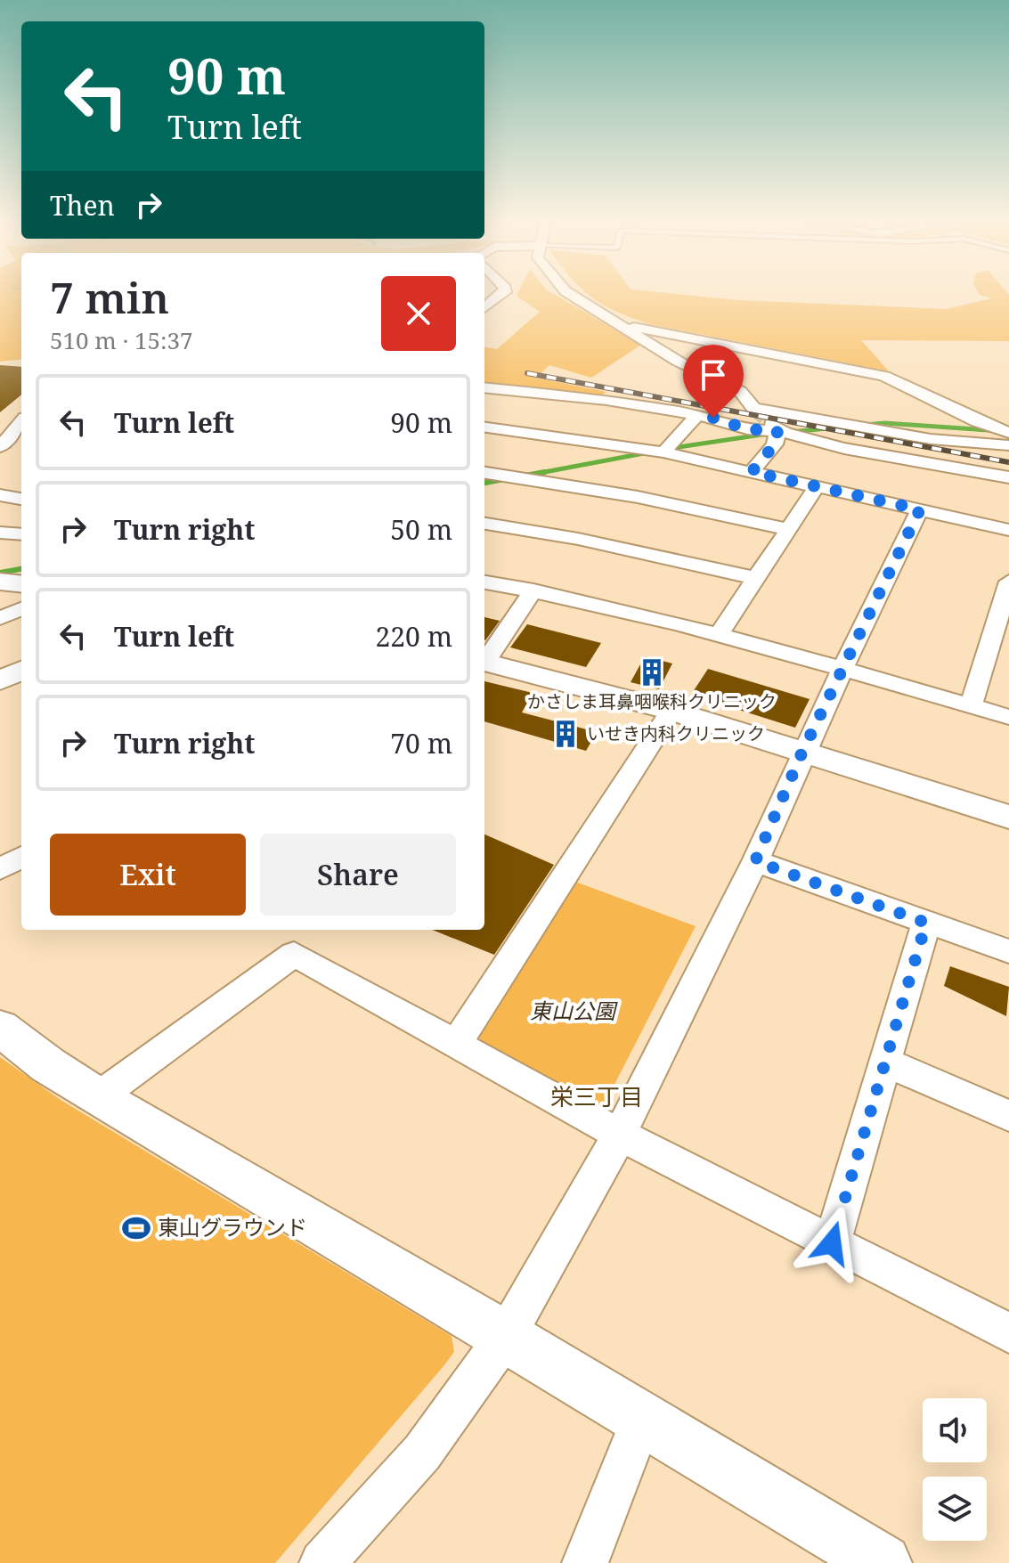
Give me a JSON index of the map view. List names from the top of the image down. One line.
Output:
{"districts":["栄三丁目"],"parks":["東山公園"],"places":{"building":["かさしま耳鼻咽喉科クリニック","いせき内科クリニック"],"sports":["東山グラウンド"]},"page":{"turn":["90 m","Turn left"],"then":"Then","heading":["7 min","510 m · 15:37"],"list":[{"name":"Turn left","value":"90 m"},{"name":"Turn right","value":"50 m"},{"name":"Turn left","value":"220 m"},{"name":"Turn right","value":"70 m"}],"buttons":["Exit","Share"]}}
